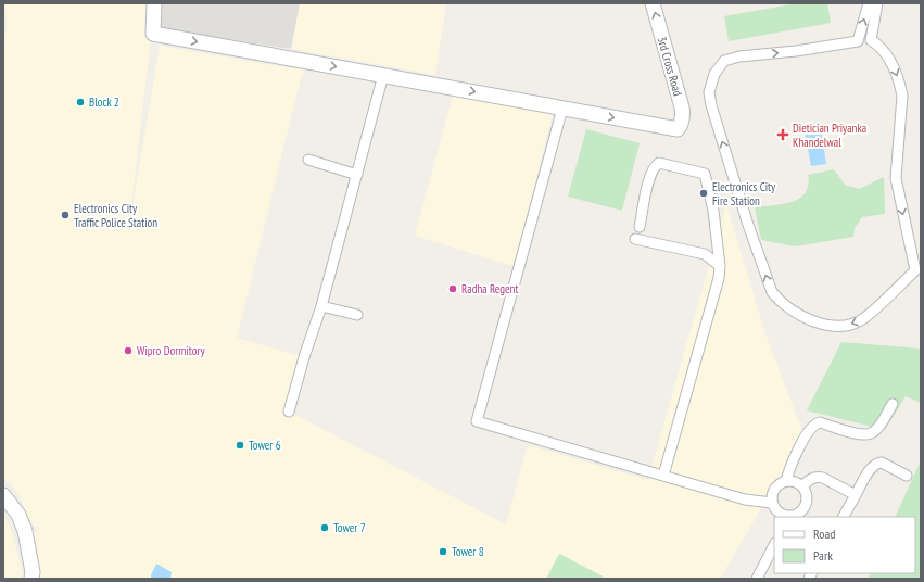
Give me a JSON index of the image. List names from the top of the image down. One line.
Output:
{"streets":{"street":["3rd Cross Road"]},"places":{"other":["Block 2","Electronics City Fire Station","Electronics City Traffic Police Station","Radha Regent","Wipro Dormitory","Tower 6","Tower 7","Tower 8"],"health":["Dietician Priyanka Khandelwal"]},"legend":["Road","Park"]}
